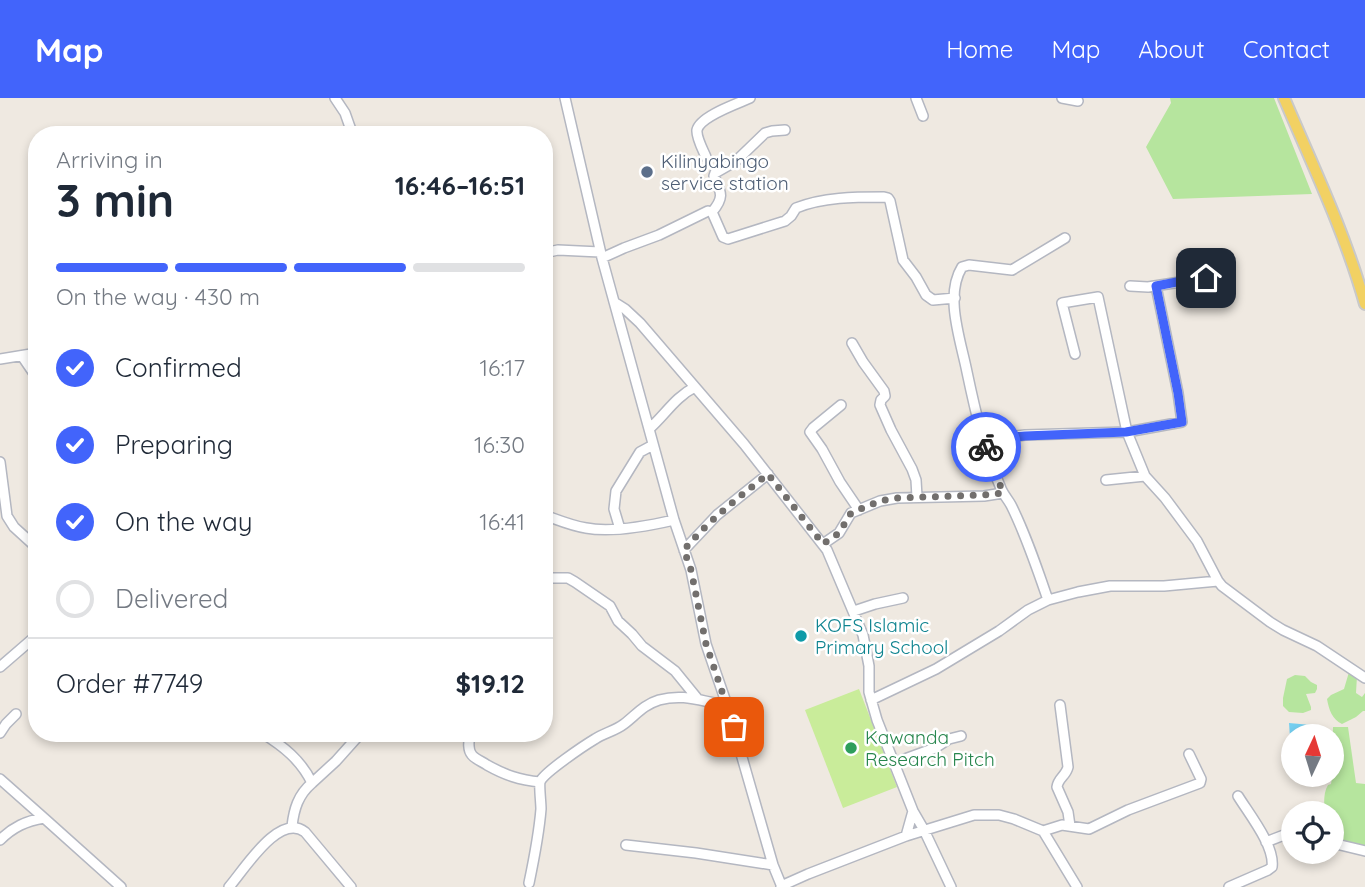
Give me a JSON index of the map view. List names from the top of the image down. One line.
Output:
{"places":["Kilinyabingo service station","KOFS Islamic Primary School","Kawanda Research Pitch"],"north":"top","page":{"header":"Map","nav":["Home","Map","About","Contact"],"heading":["3 min","Arriving in","16:46–16:51"],"panel":["Order #7749","$19.12"],"bar":"On the way · 430 m","list":[["Confirmed","16:17"],["Preparing","16:30"],["On the way","16:41"],"Delivered"]}}
